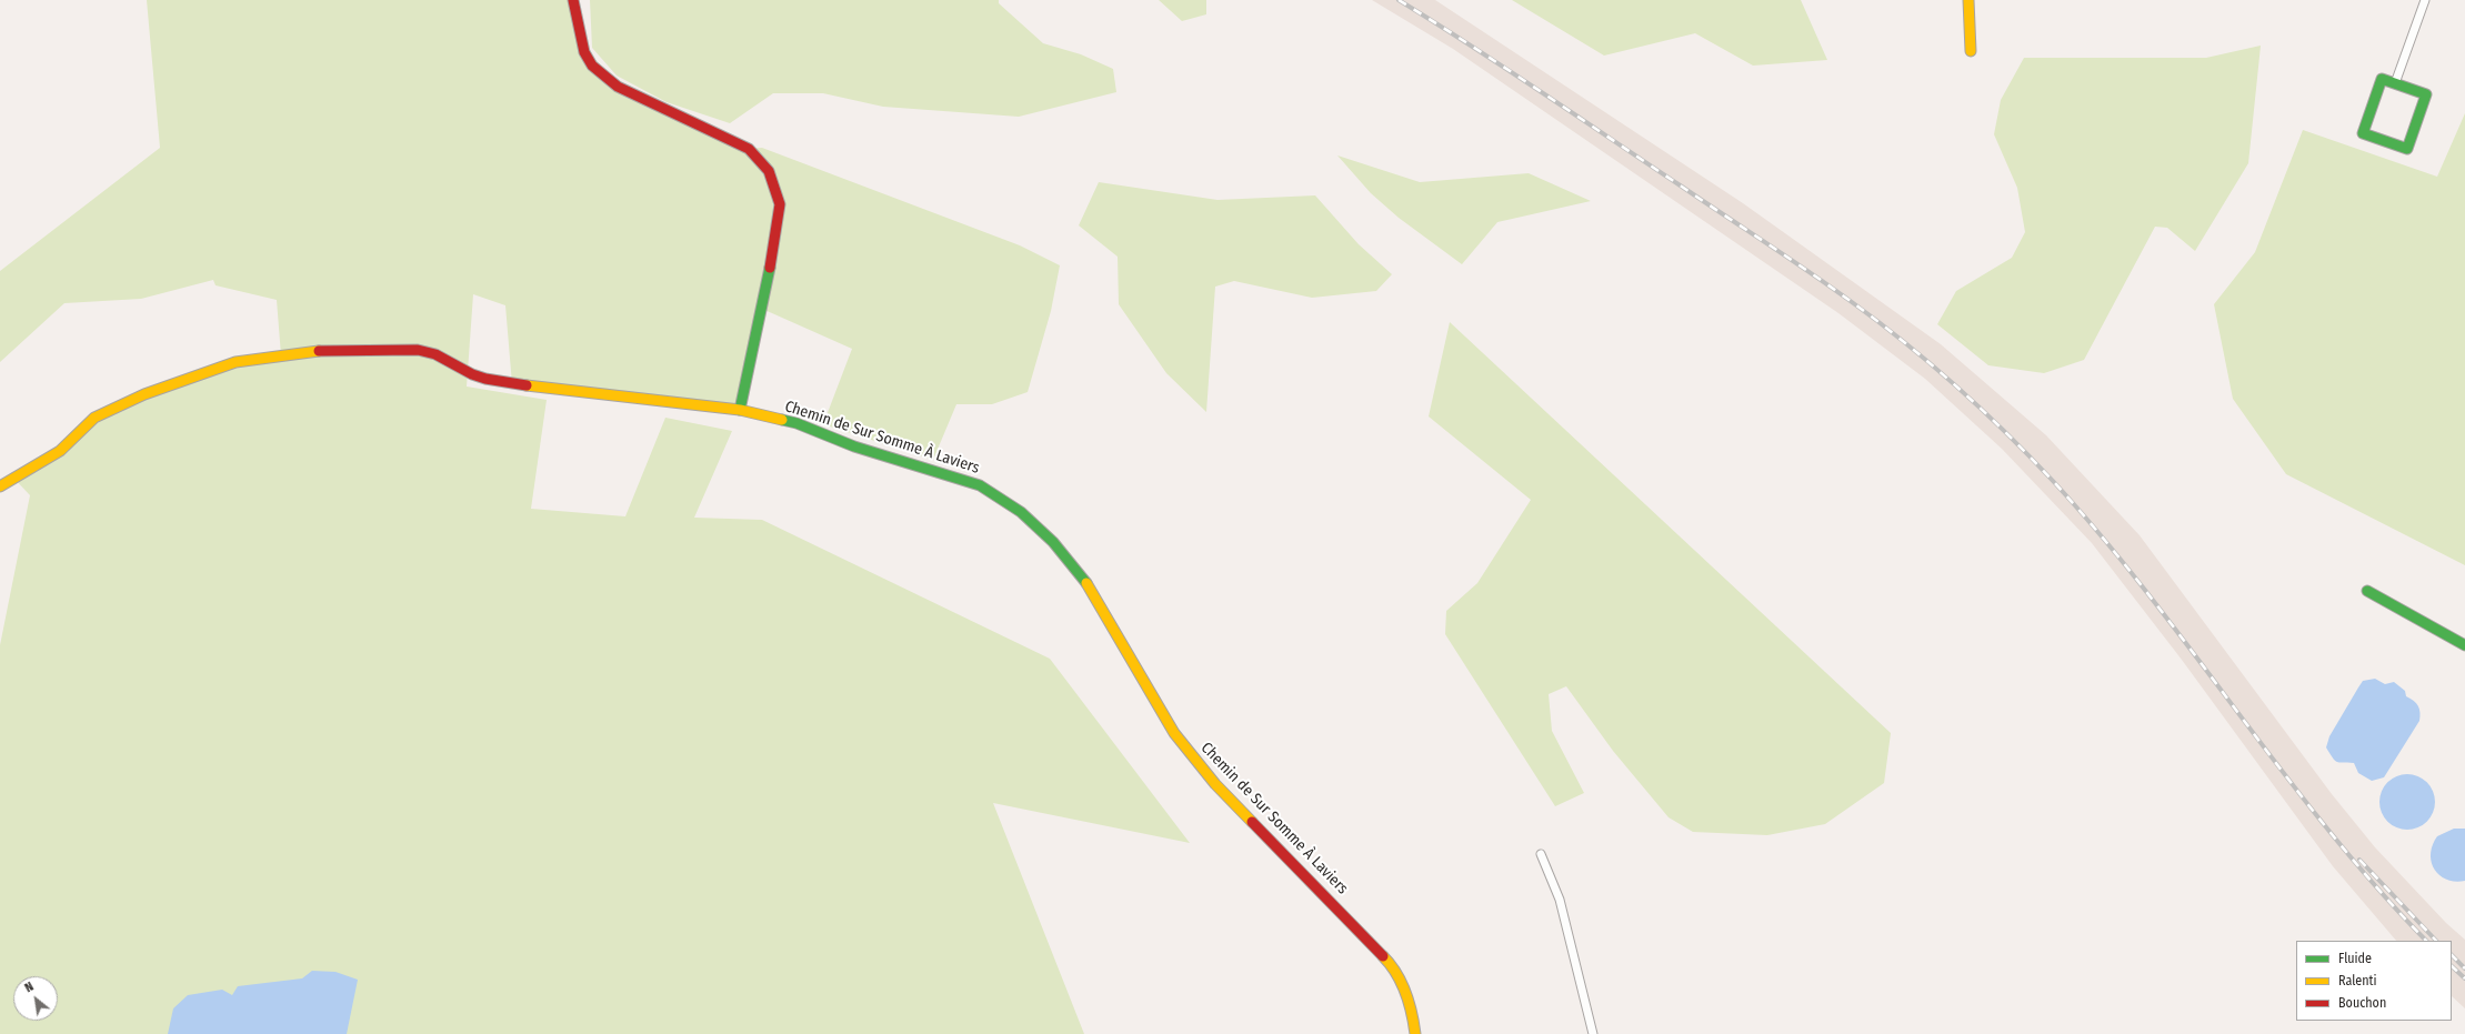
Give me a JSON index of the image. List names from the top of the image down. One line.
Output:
{"streets":{"street":["Chemin de Sur Somme À Laviers"]},"legend":["Fluide","Ralenti","Bouchon"],"north":"top left"}
